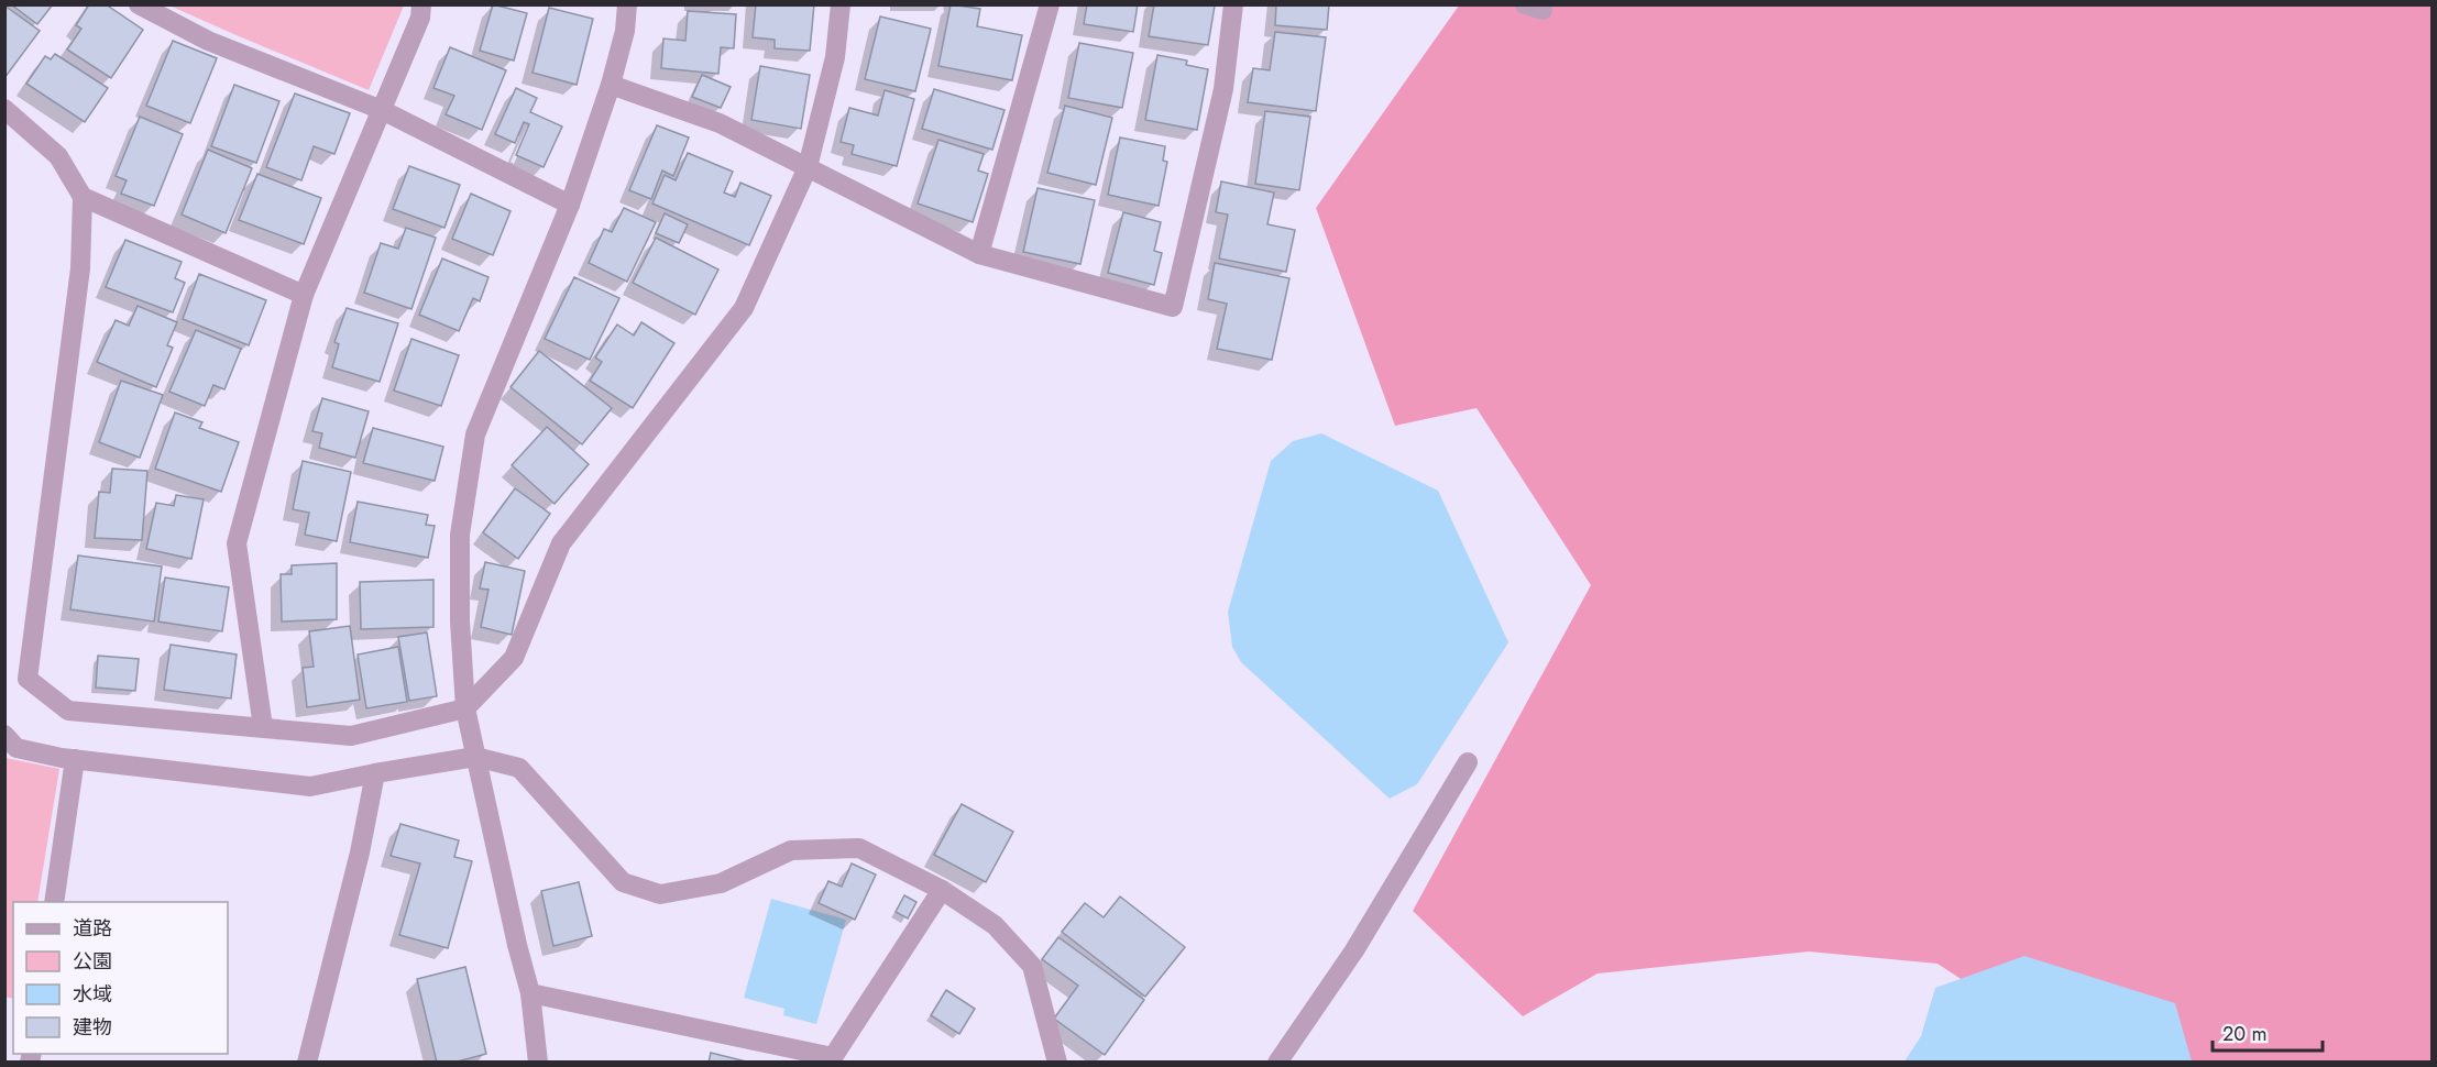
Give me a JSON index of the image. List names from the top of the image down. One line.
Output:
{"legend":["道路","公園","水域","建物"],"scale_bar":"20 m"}
